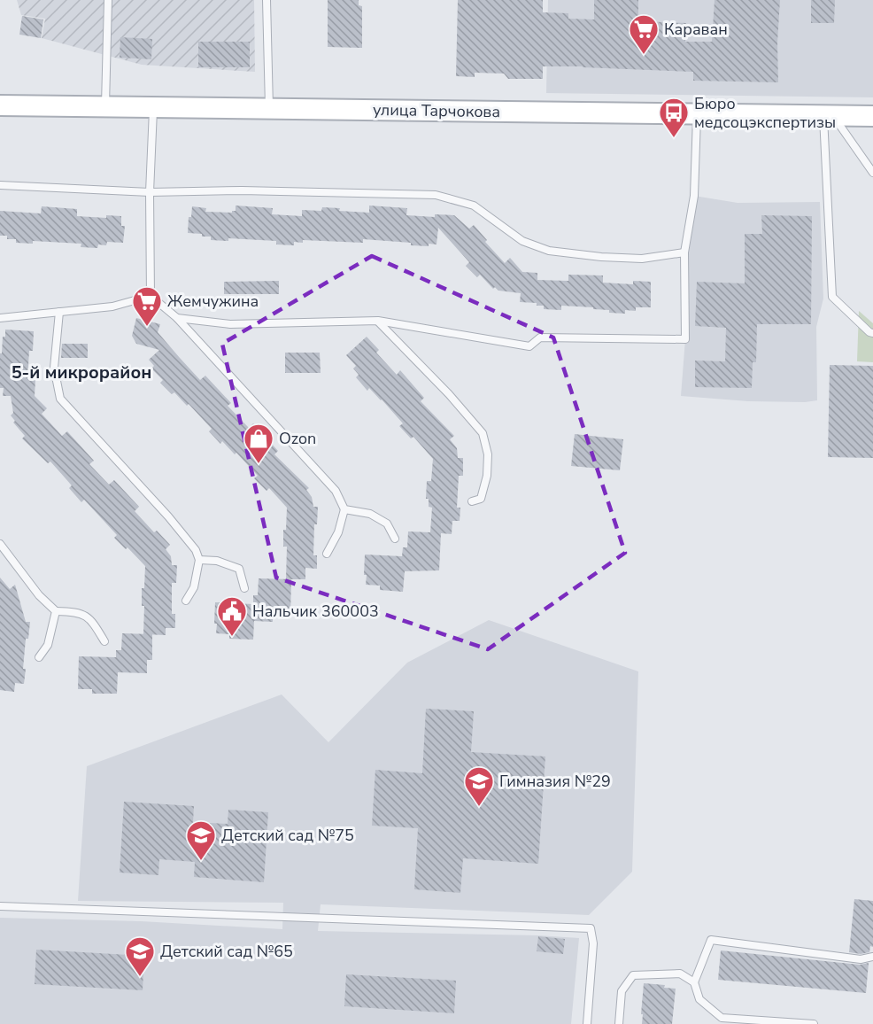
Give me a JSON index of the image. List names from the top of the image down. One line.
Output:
{"streets":{"main road":["улица Тарчокова"]},"districts":["5-й микрорайон"],"places":{"supermarket":["Караван","Жемчужина"],"bus stop":["Бюро медсоцэкспертизы"],"shop":["Ozon"],"public building":["Нальчик 360003"],"school or university":["Гимназия №29","Детский сад №75","Детский сад №65"]}}
